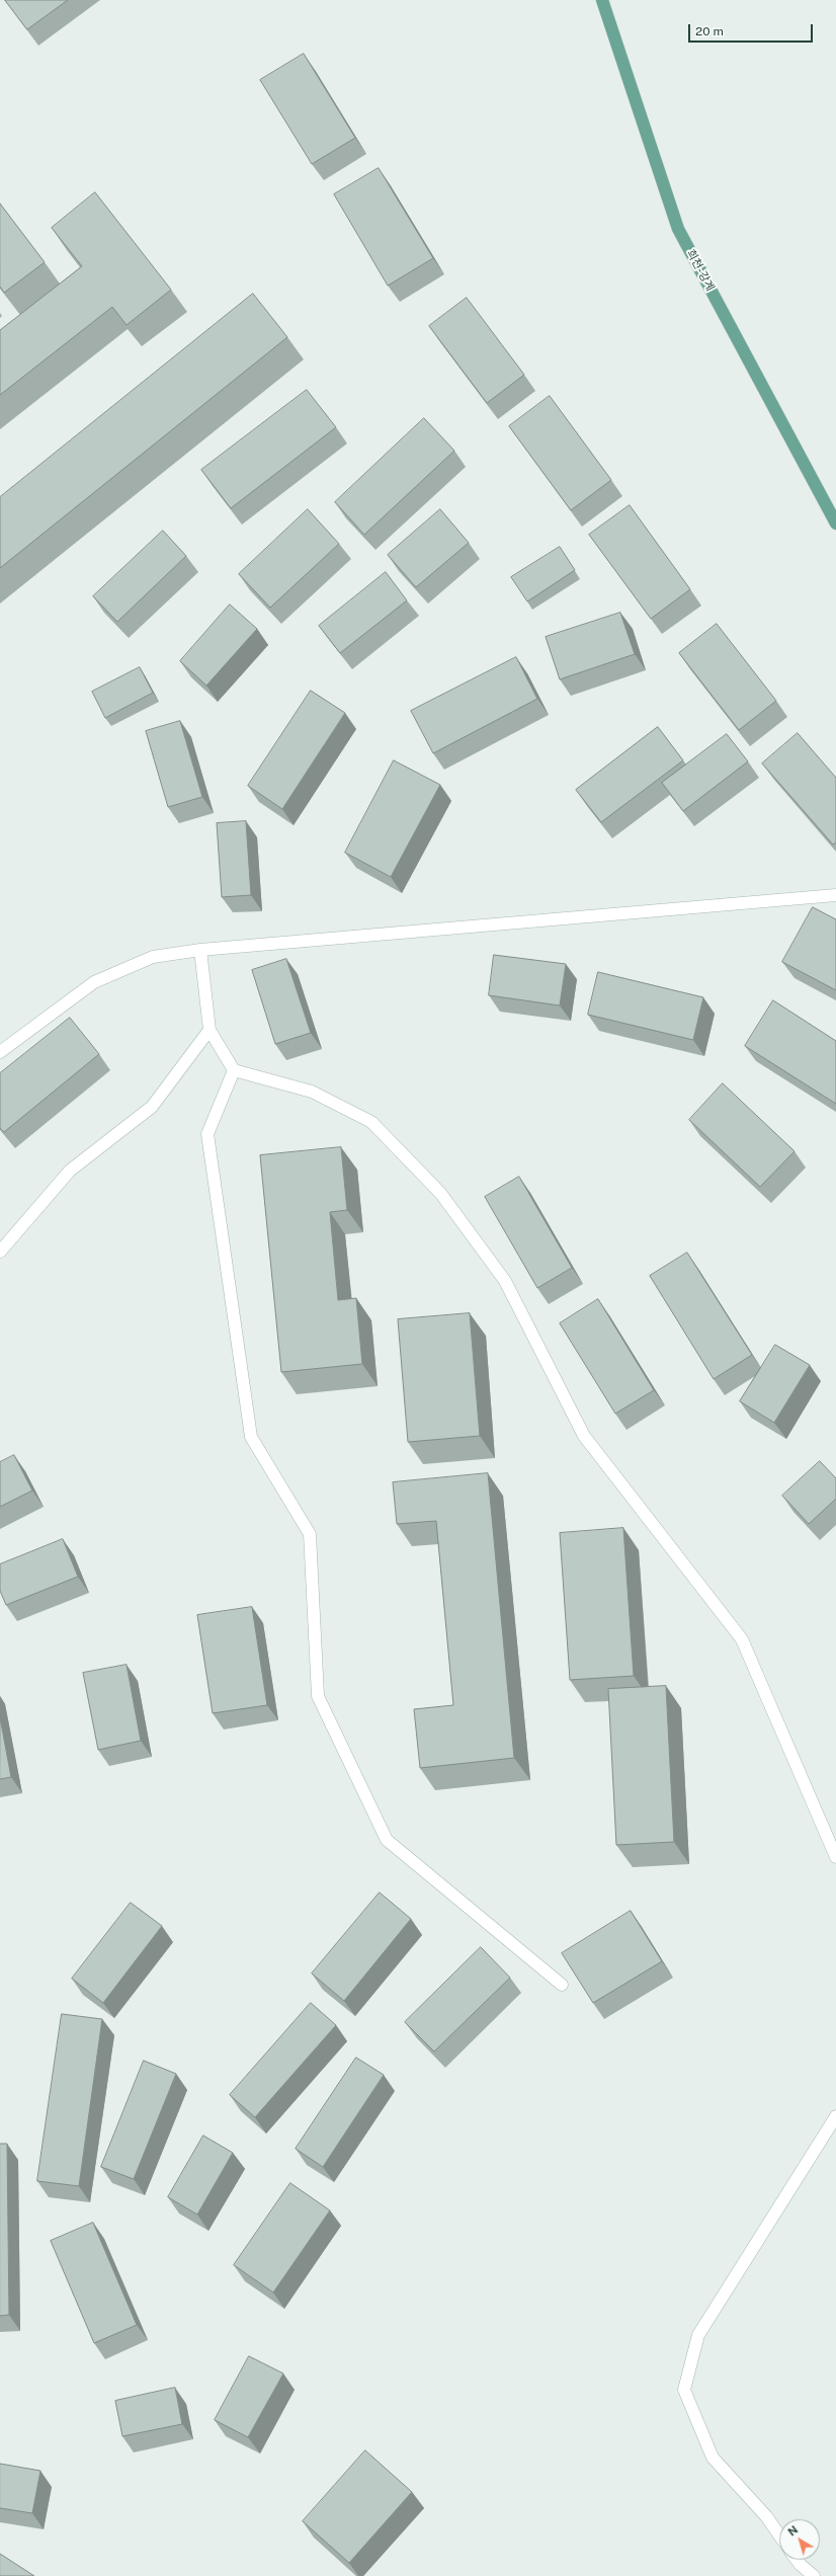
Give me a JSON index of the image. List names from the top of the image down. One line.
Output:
{"streets":{"main road":["희천-강계"]},"scale_bar":"20 m","north":"top left"}
